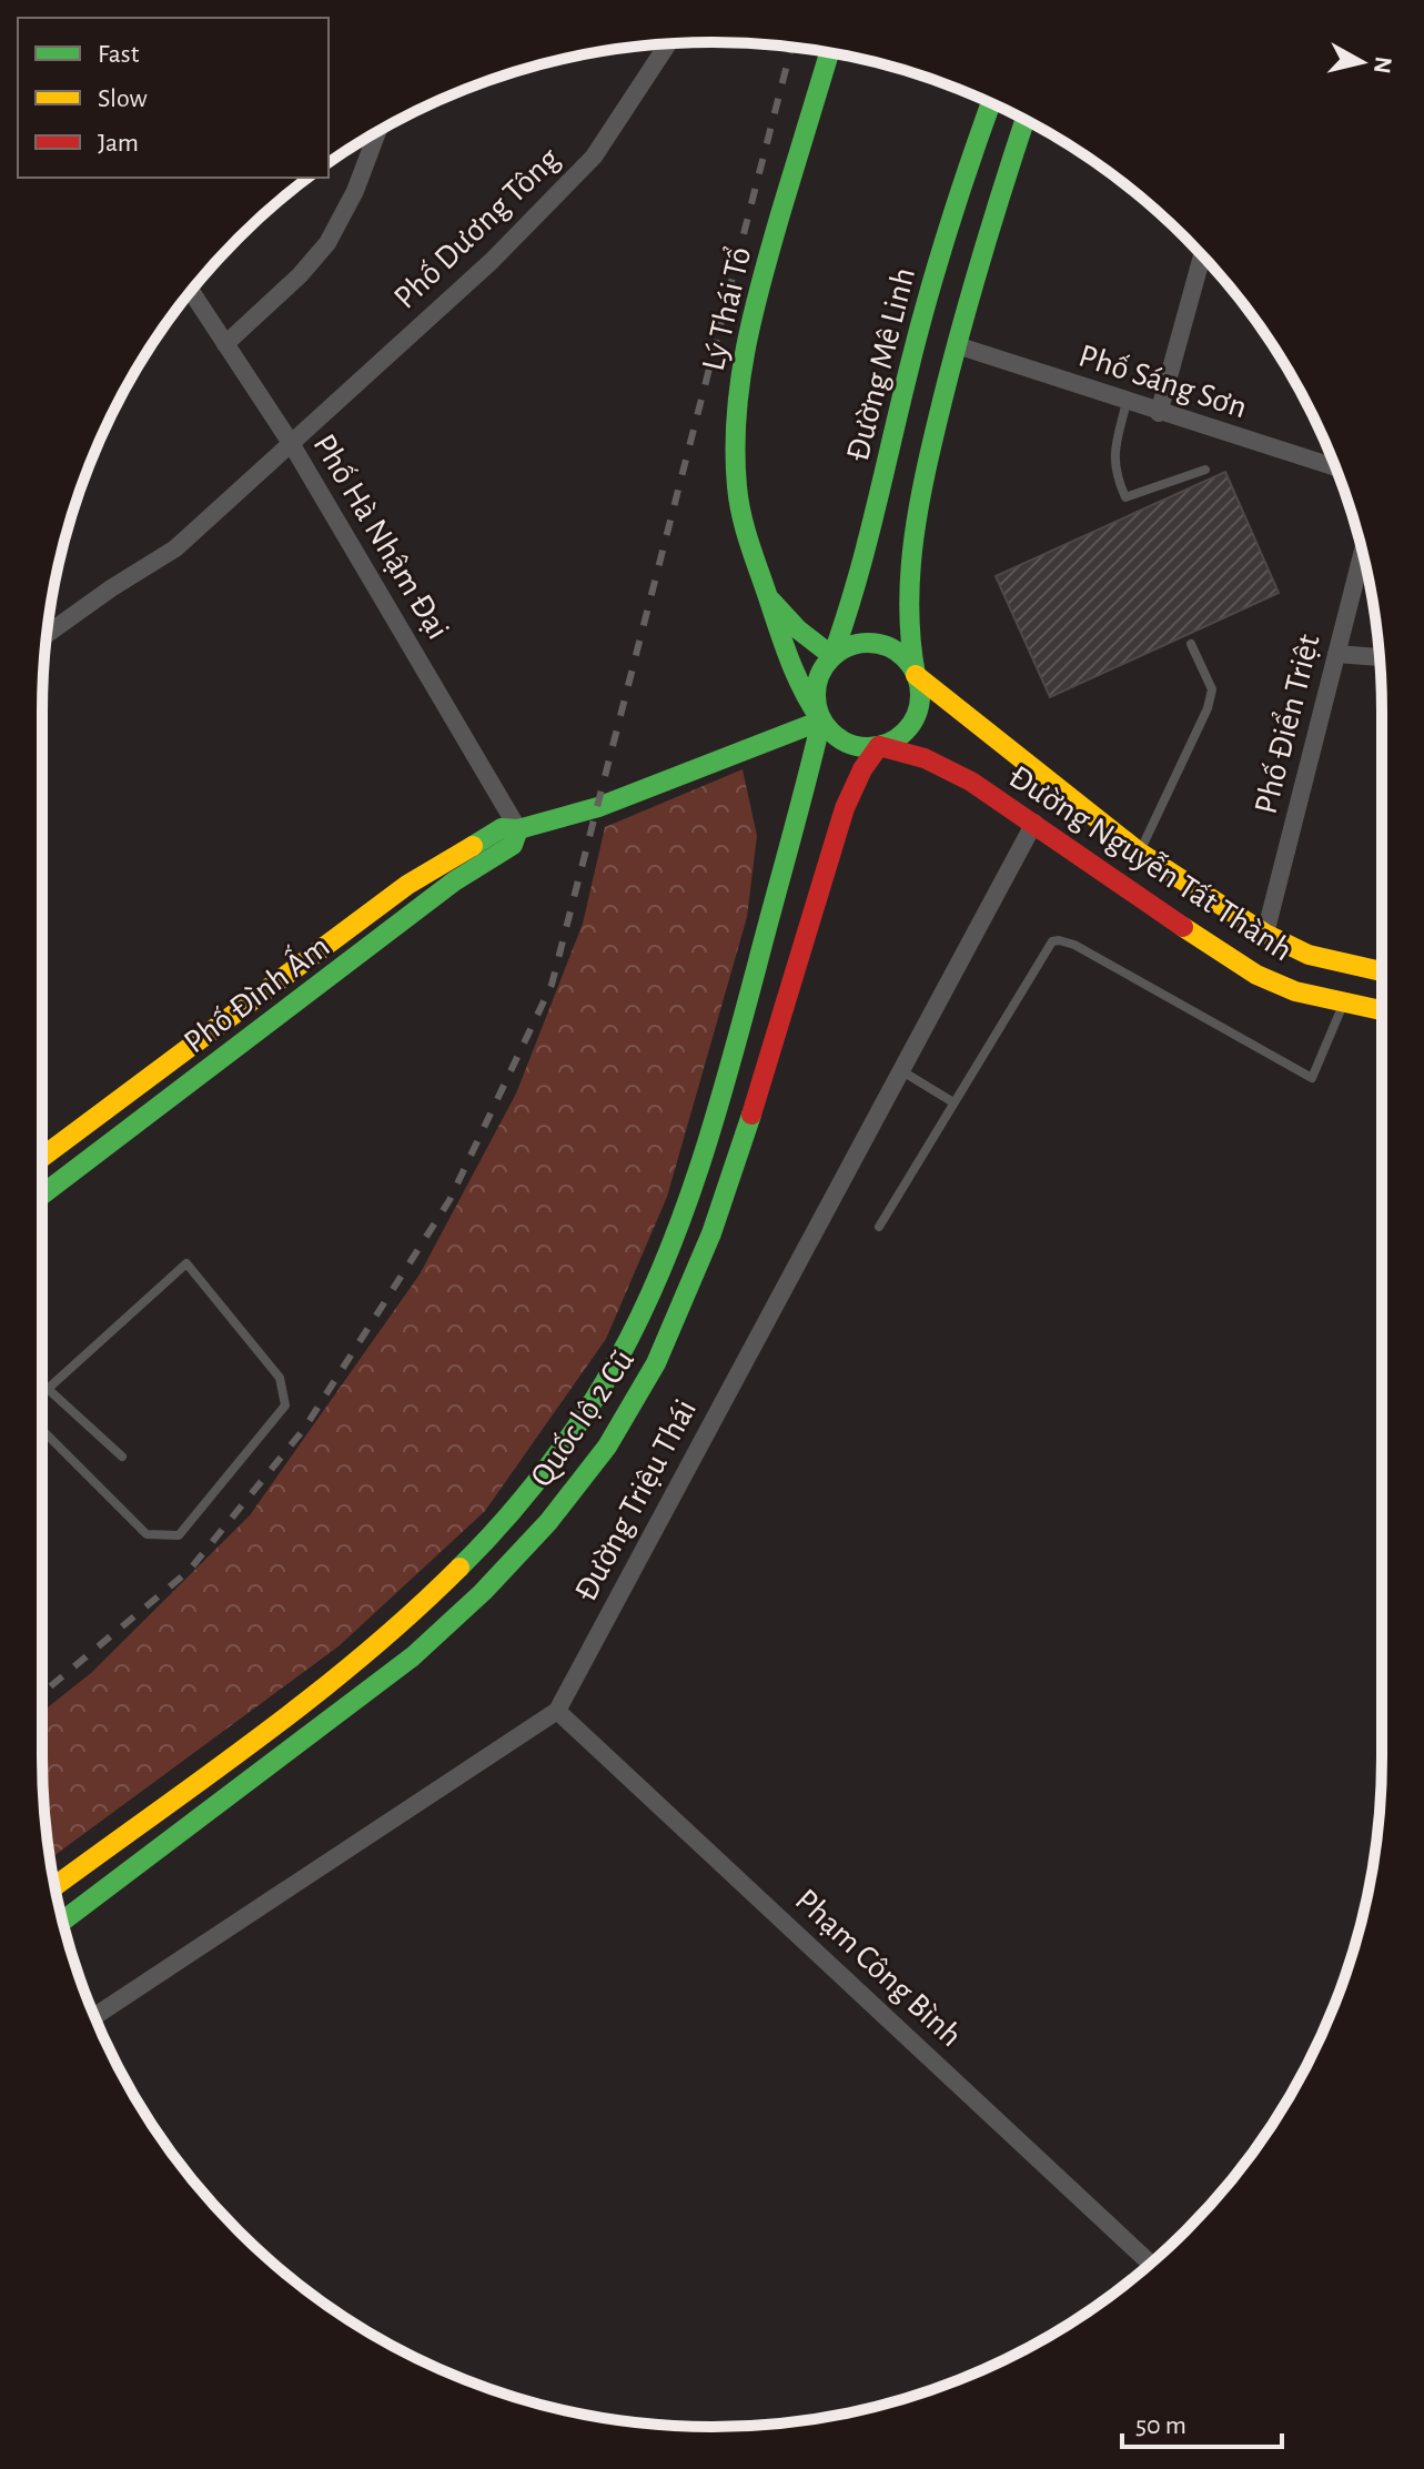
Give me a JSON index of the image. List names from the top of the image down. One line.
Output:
{"streets":{"main road":["Lý Thái Tổ","Đường Mê Linh","Đường Nguyễn Tất Thành","Phố Đình Ấm","Quốc lộ 2 Cũ"],"street":["Phố Dương Tông","Phố Sáng Sơn","Phố Hà Nhậm Đại","Phố Điển Triệt","Đường Triệu Thái","Phạm Công Bình"]},"crossings":[["Phố Dương Tông","Phố Hà Nhậm Đại"],["Lý Thái Tổ","Đường Mê Linh"],["Lý Thái Tổ","Đường Nguyễn Tất Thành"],["Lý Thái Tổ","Phố Đình Ấm"],["Lý Thái Tổ","Quốc lộ 2 Cũ"],["Đường Mê Linh","Phố Sáng Sơn"],["Đường Mê Linh","Đường Nguyễn Tất Thành"],["Đường Mê Linh","Phố Đình Ấm"],["Đường Mê Linh","Quốc lộ 2 Cũ"],["Phố Hà Nhậm Đại","Phố Đình Ấm"],["Phố Điển Triệt","Đường Nguyễn Tất Thành"],["Đường Nguyễn Tất Thành","Phố Đình Ấm"],["Đường Nguyễn Tất Thành","Quốc lộ 2 Cũ"],["Đường Nguyễn Tất Thành","Đường Triệu Thái"],["Phố Đình Ấm","Quốc lộ 2 Cũ"],["Đường Triệu Thái","Phạm Công Bình"]],"legend":["Fast","Slow","Jam"],"scale_bar":"50 m","north":"right"}
